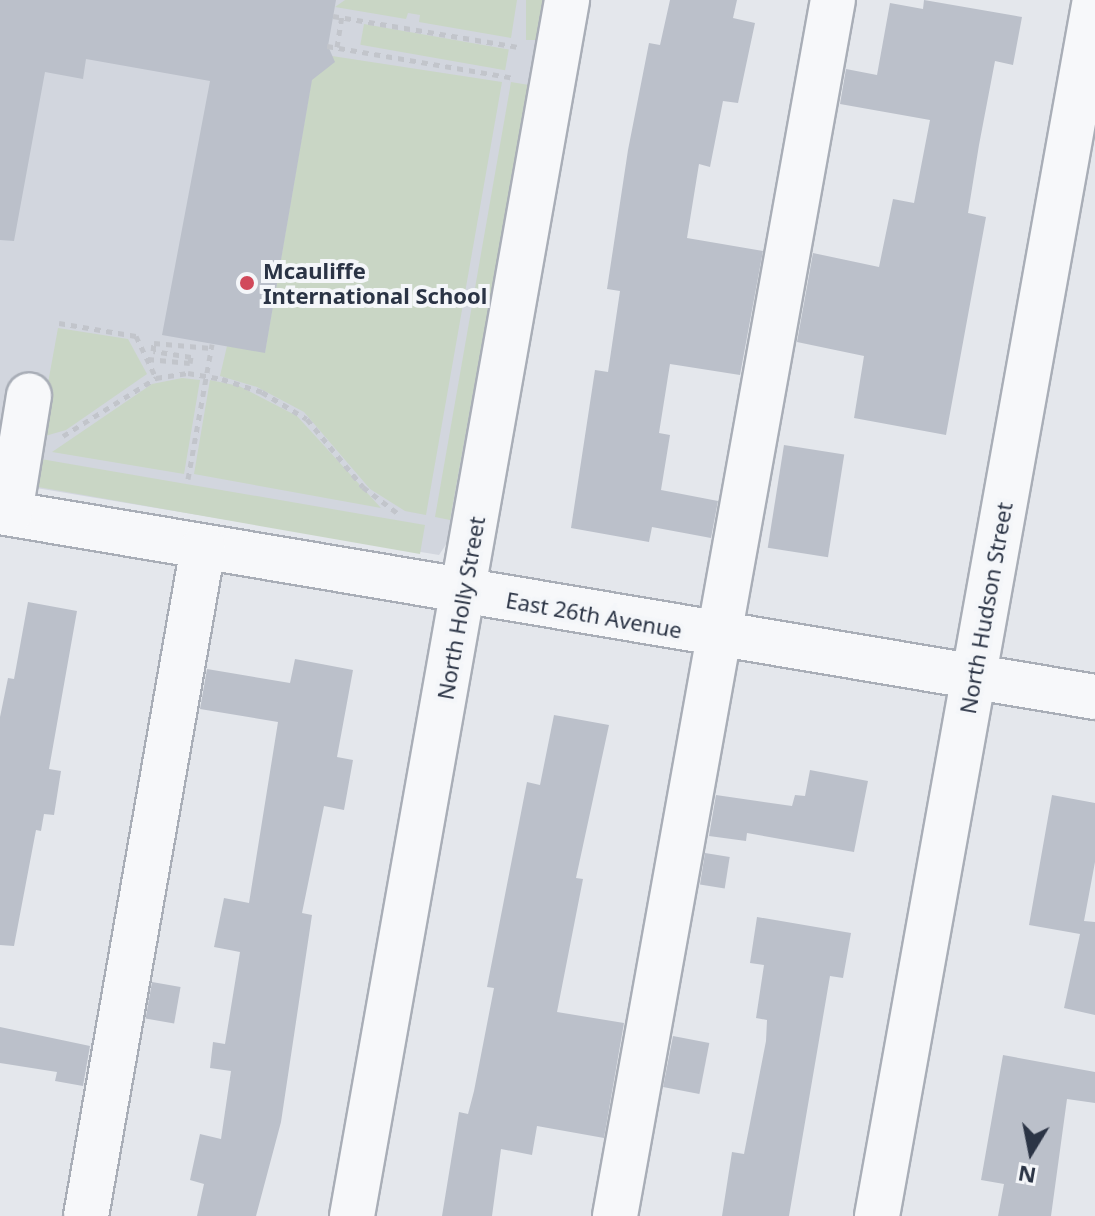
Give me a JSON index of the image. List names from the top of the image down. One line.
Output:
{"streets":{"street":["North Holly Street","North Hudson Street","East 26th Avenue"]},"crossings":[["North Holly Street","East 26th Avenue"],["North Hudson Street","East 26th Avenue"]],"places":["Mcauliffe International School"],"north":"bottom"}
